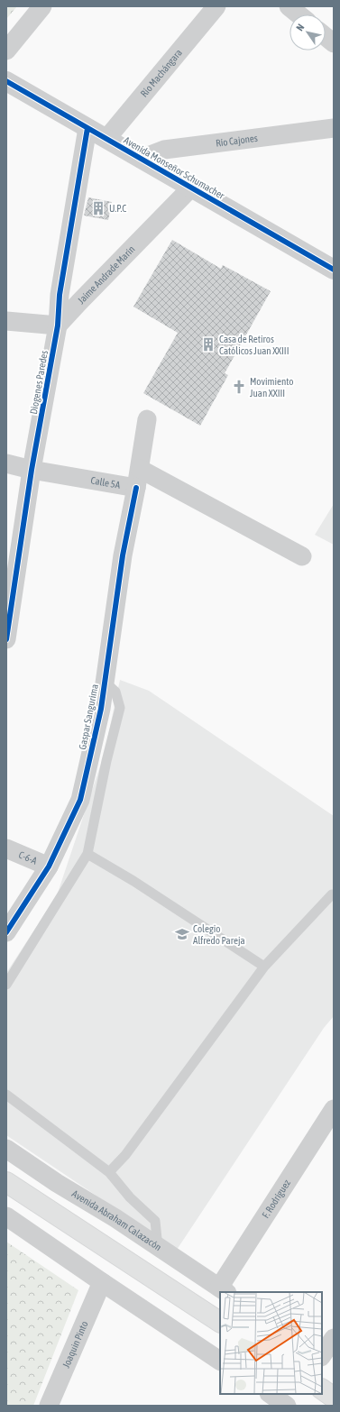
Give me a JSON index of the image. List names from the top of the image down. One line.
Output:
{"streets":{"street":["Río Machángara","Río Cajones","Avenida Monseñor Schumacher","Jaime Andrade Marin","Diogenes Paredes","Calle 5A","Gaspar Sangurima","C-6-A","F. Rodriguez","Avenida Abraham Calazacón","Joaquin Pinto"]},"crossings":[["Río Machángara","Avenida Monseñor Schumacher"],["Río Cajones","Avenida Monseñor Schumacher"],["Avenida Monseñor Schumacher","Jaime Andrade Marin"],["Avenida Monseñor Schumacher","Diogenes Paredes"],["Jaime Andrade Marin","Diogenes Paredes"],["Diogenes Paredes","Calle 5A"],["Calle 5A","Gaspar Sangurima"],["Gaspar Sangurima","C-6-A"],["F. Rodriguez","Avenida Abraham Calazacón"]],"places":{"building":["U.P.C","Casa de Retiros Católicos Juan XXIII"],"church":["Movimiento Juan XXIII"],"school or university":["Colegio Alfredo Pareja"]},"north":"top left"}
